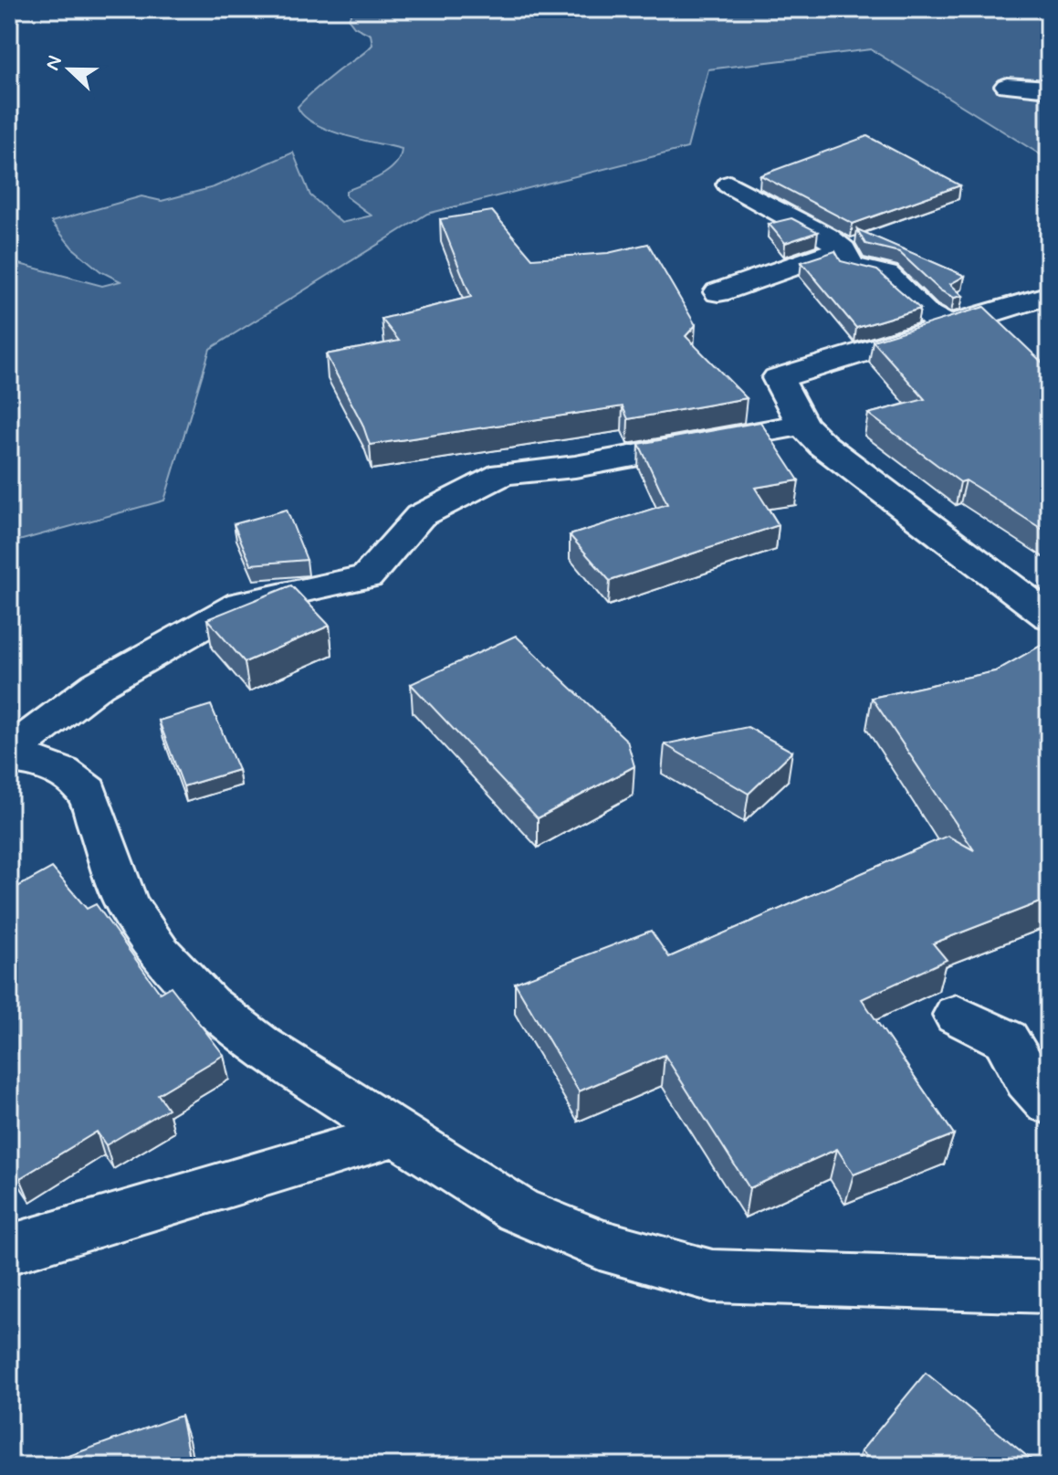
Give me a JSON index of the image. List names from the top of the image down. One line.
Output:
{"north":"left"}
